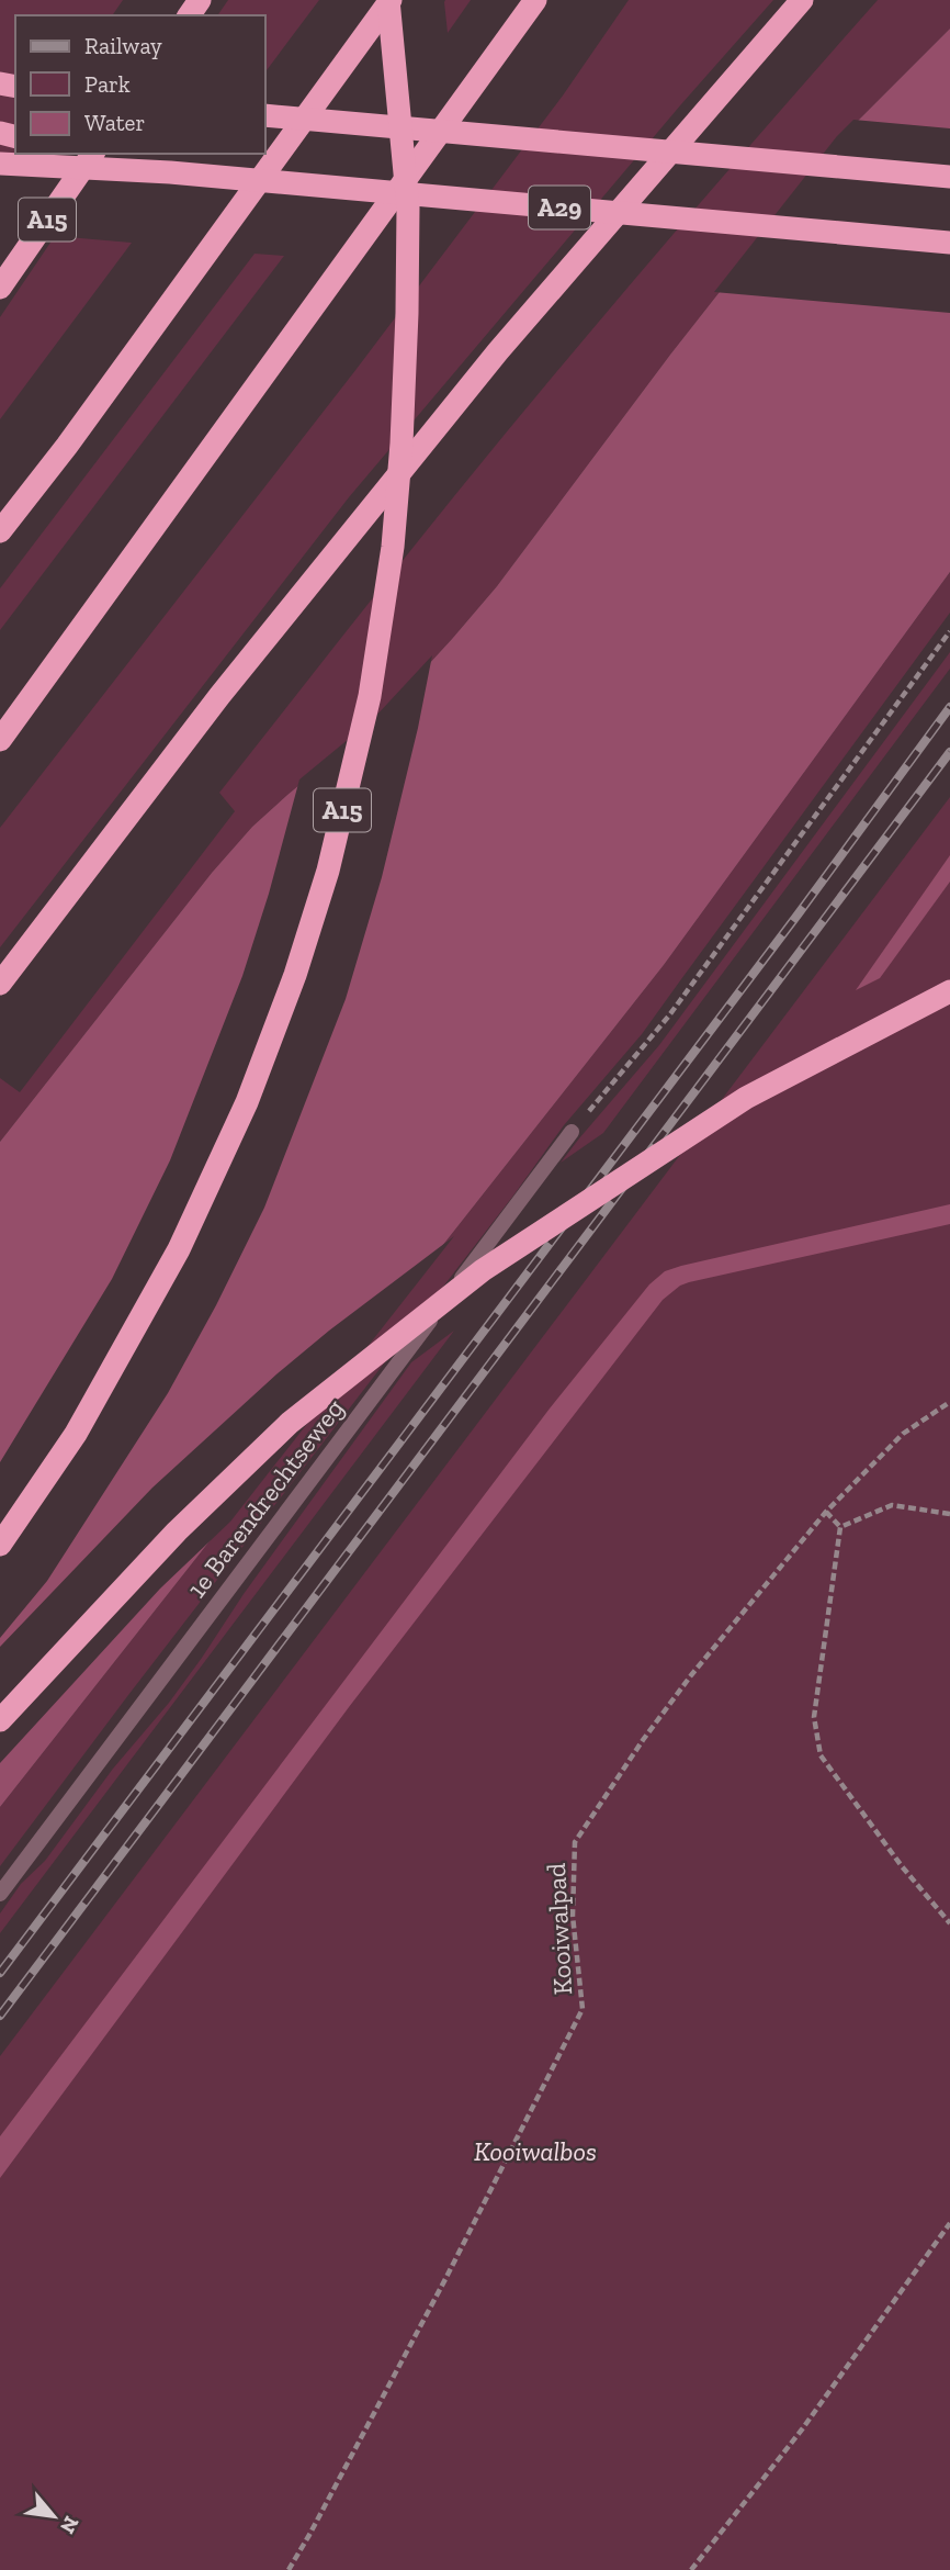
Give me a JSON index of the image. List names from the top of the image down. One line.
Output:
{"streets":{"highway":["A29","A15"],"lane":["1e Barendrechtseweg"],"path":["Kooiwalpad"]},"parks":["Kooiwalbos"],"legend":["Railway","Park","Water"],"north":"bottom right"}
